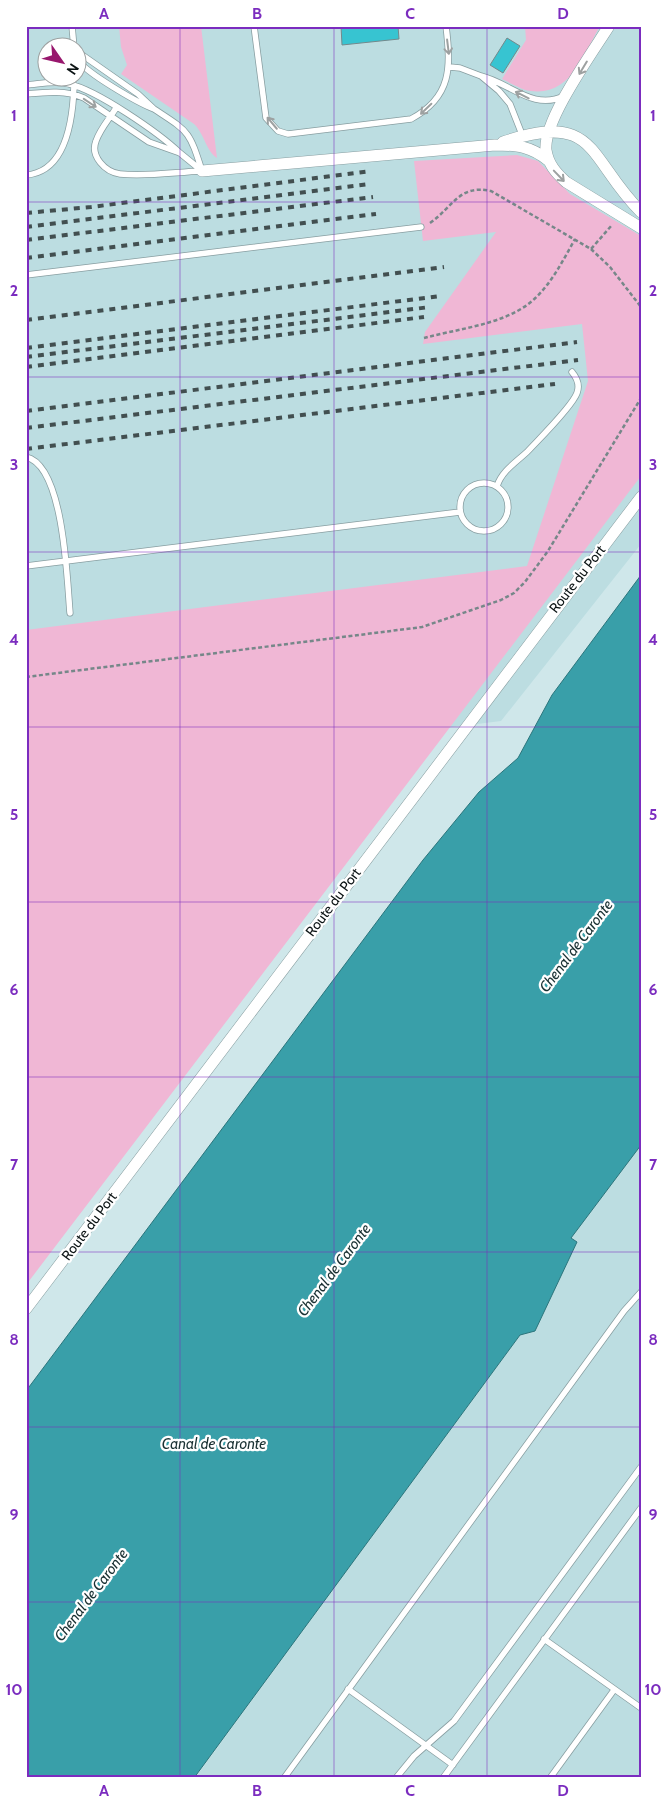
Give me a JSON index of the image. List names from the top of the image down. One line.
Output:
{"streets":{"street":["Route du Port"]},"water":["Chenal de Caronte","Canal de Caronte"],"north":"bottom right","grid":{"columns":["A","B","C","D"],"rows":["1","2","3","4","5","6","7","8","9","10"]}}
